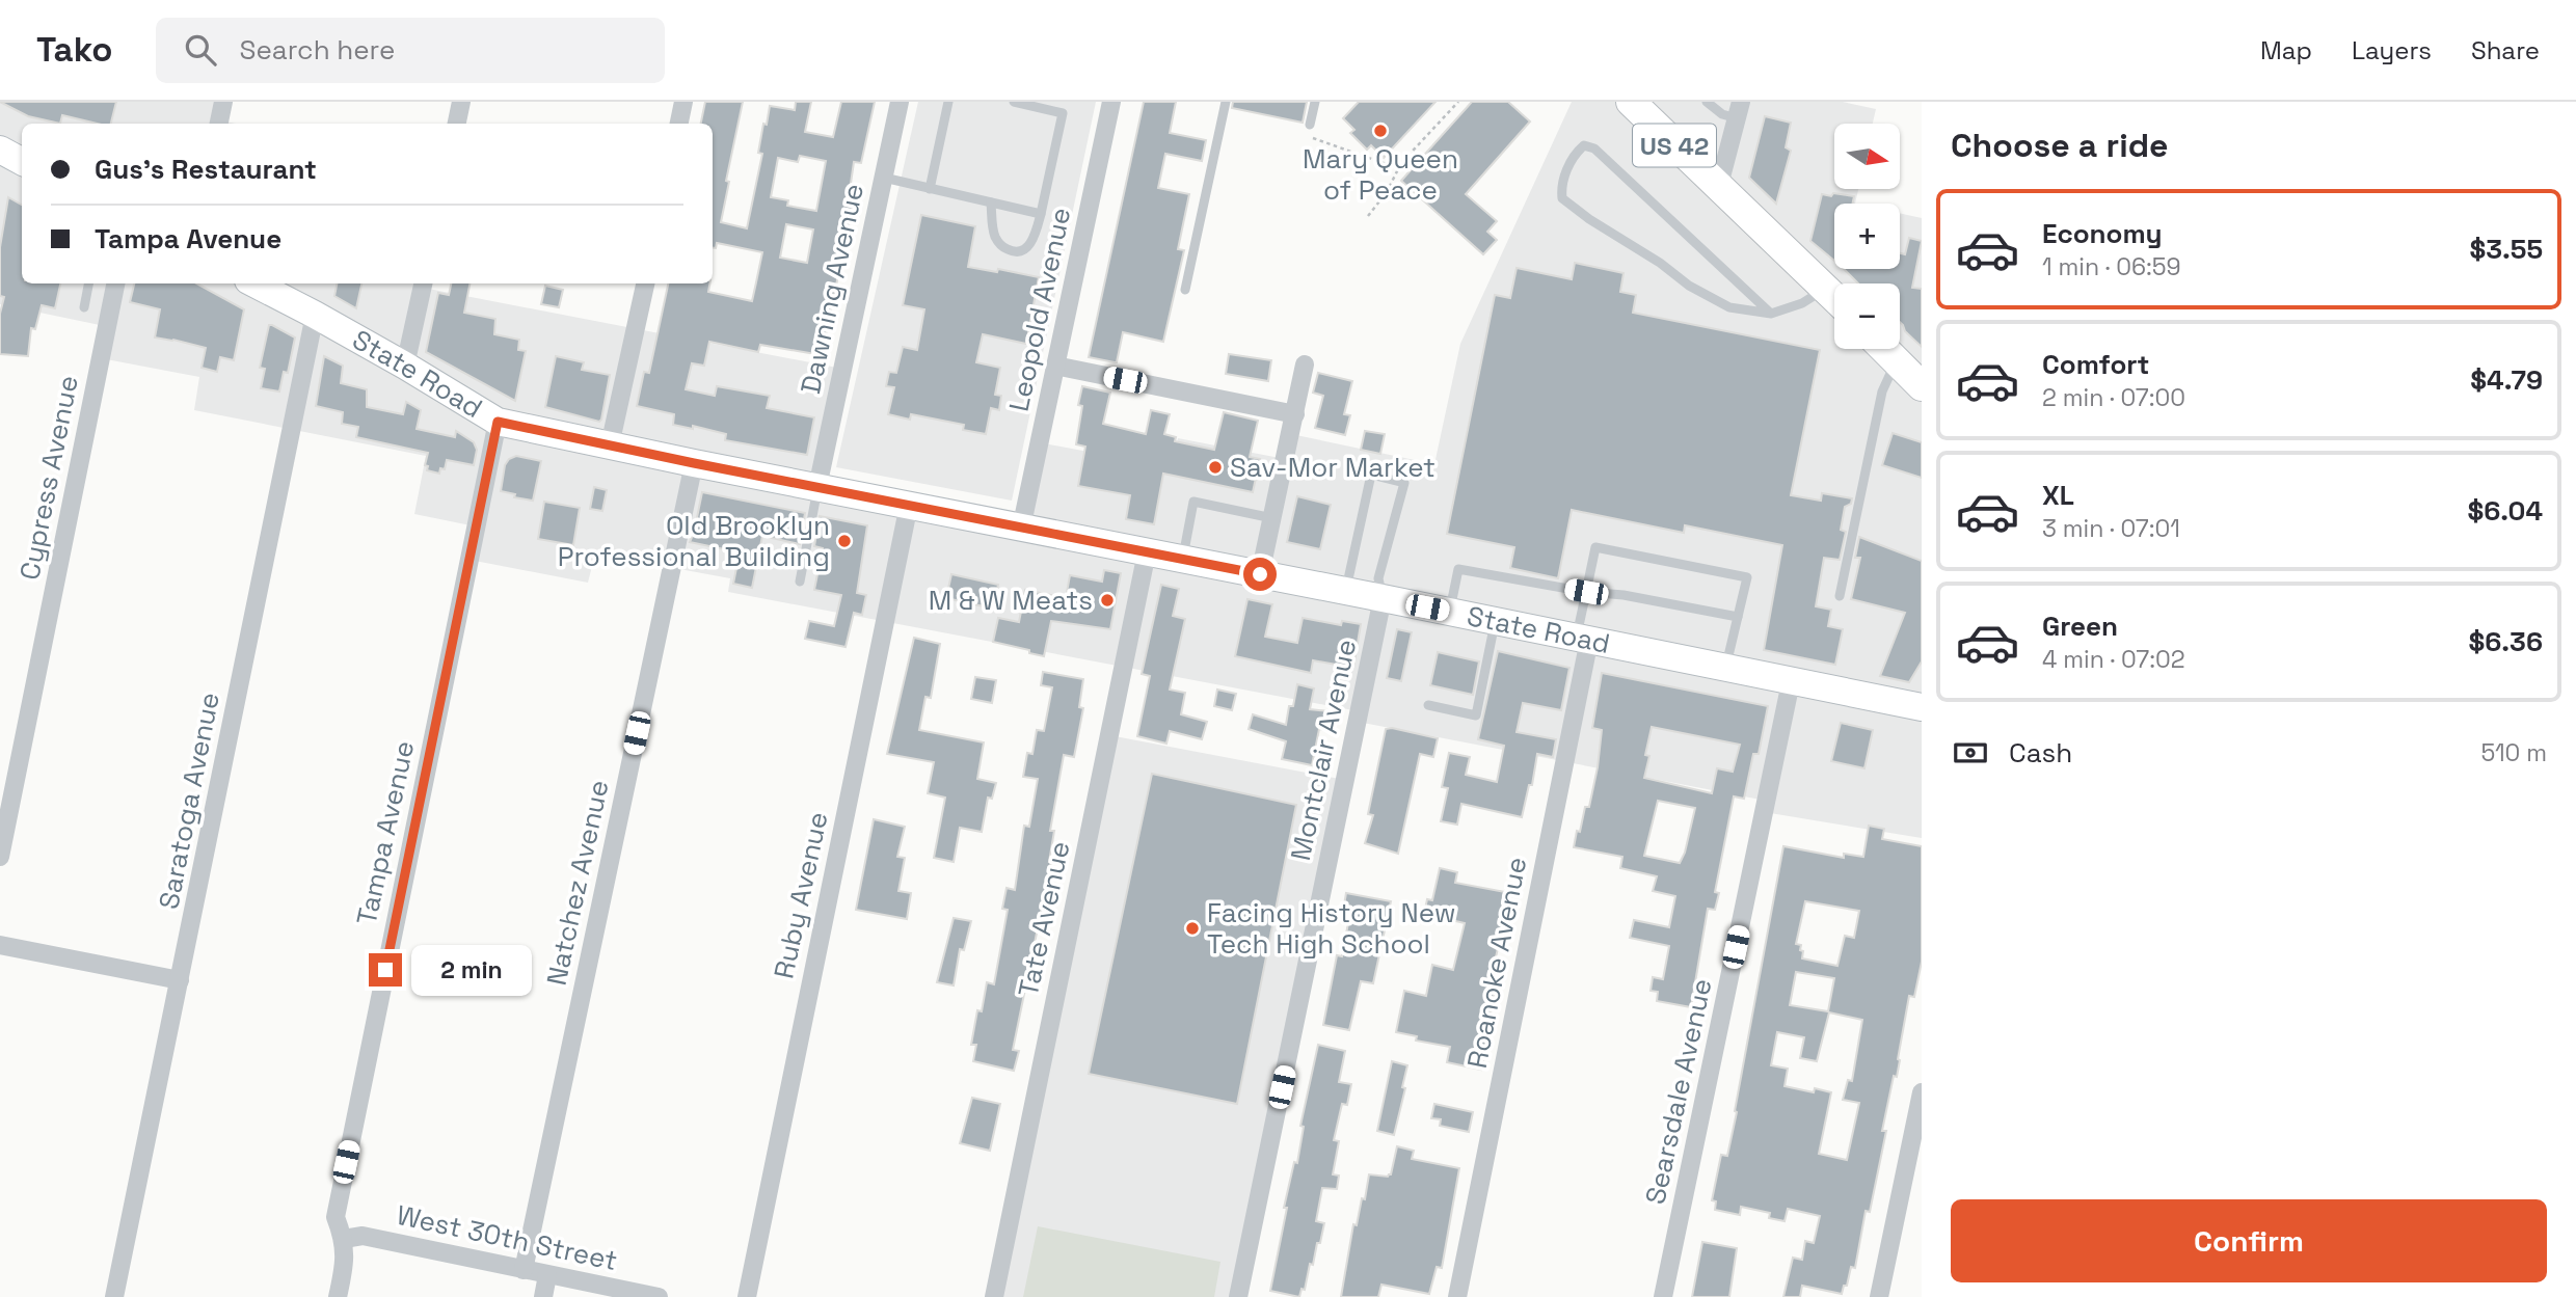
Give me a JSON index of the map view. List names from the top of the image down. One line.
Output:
{"streets":{"main road":["US 42","State Road"],"street":["Dawning Avenue","Leopold Avenue","Cypress Avenue","Montclair Avenue","Saratoga Avenue","Tampa Avenue","Natchez Avenue","Ruby Avenue","Tate Avenue","Roanoke Avenue","Searsdale Avenue","West 30th Street"]},"crossings":[["Dawning Avenue","State Road"],["Leopold Avenue","State Road"],["State Road","Montclair Avenue"],["State Road","Saratoga Avenue"],["State Road","Tampa Avenue"],["State Road","Natchez Avenue"],["State Road","Ruby Avenue"],["State Road","Tate Avenue"],["State Road","Roanoke Avenue"],["State Road","Searsdale Avenue"],["Tampa Avenue","West 30th Street"],["Natchez Avenue","West 30th Street"]],"places":["Mary Queen of Peace","Sav-Mor Market","Old Brooklyn Professional Building","M & W Meats","Facing History New Tech High School"],"north":"right","page":{"header":"Tako","search":"Search here","nav":["Map","Layers","Share"],"heading":"Choose a ride","map_buttons":["+","−"],"banner":["Gus's Restaurant","Tampa Avenue"],"list":[{"name":"Economy","note":"1 min · 06:59","value":"$3.55"},{"name":"Comfort","note":"2 min · 07:00","value":"$4.79"},{"name":"XL","note":"3 min · 07:01","value":"$6.04"},{"name":"Green","note":"4 min · 07:02","value":"$6.36"}],"pay":["Cash","510 m"],"bubble":"2 min","buttons":"Confirm"}}
